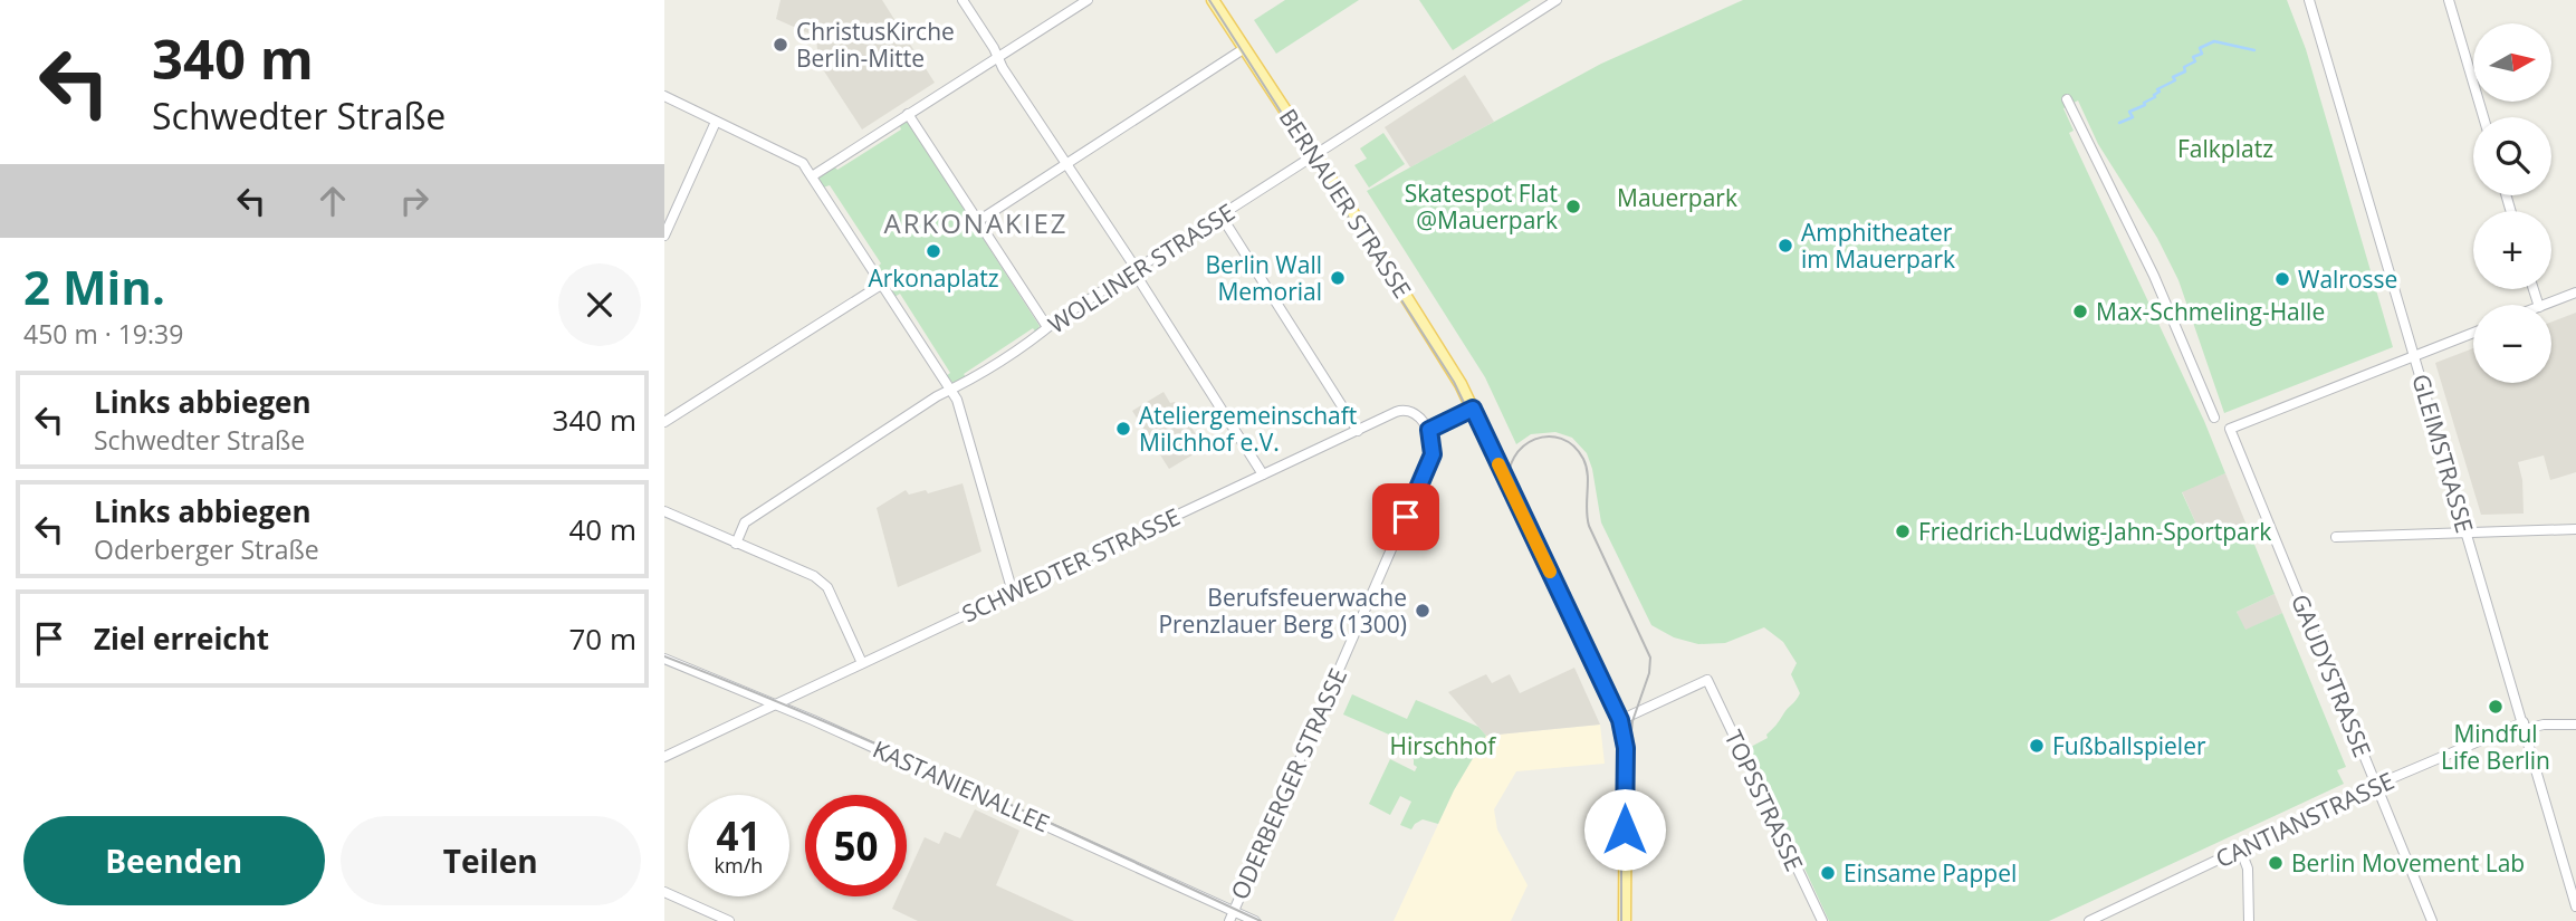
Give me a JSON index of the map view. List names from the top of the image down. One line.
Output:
{"streets":{"main road":["BERNAUER STRASSE"],"street":["WOLLINER STRASSE","GLEIMSTRASSE","SCHWEDTER STRASSE","GAUDYSTRASSE","ODERBERGER STRASSE","KASTANIENALLEE","TOPSSTRASSE","CANTIANSTRASSE"]},"crossings":[["BERNAUER STRASSE","WOLLINER STRASSE"],["BERNAUER STRASSE","TOPSSTRASSE"],["GLEIMSTRASSE","GAUDYSTRASSE"],["GLEIMSTRASSE","CANTIANSTRASSE"],["SCHWEDTER STRASSE","ODERBERGER STRASSE"],["SCHWEDTER STRASSE","KASTANIENALLEE"],["GAUDYSTRASSE","CANTIANSTRASSE"],["ODERBERGER STRASSE","KASTANIENALLEE"]],"districts":["ARKONAKIEZ"],"parks":["Falkplatz","Mauerpark","Hirschhof"],"places":["ChristusKirche Berlin-Mitte","Skatespot Flat @Mauerpark","Amphitheater im Mauerpark","Arkonaplatz","Berlin Wall Memorial","Walrosse","Max-Schmeling-Halle","Ateliergemeinschaft Milchhof e.V.","Friedrich-Ludwig-Jahn-Sportpark","Berufsfeuerwache Prenzlauer Berg (1300)","Mindful Life Berlin","Fußballspieler","Berlin Movement Lab","Einsame Pappel"],"north":"right","page":{"turn":["340 m","Schwedter Straße"],"map_buttons":["+","−"],"heading":["2 Min.","450 m · 19:39"],"list":[{"name":"Links abbiegen","note":"Schwedter Straße","value":"340 m"},{"name":"Links abbiegen","note":"Oderberger Straße","value":"40 m"},{"name":"Ziel erreicht","value":"70 m"}],"speed":"41 km/h","limit":"50","buttons":["Beenden","Teilen"]}}
